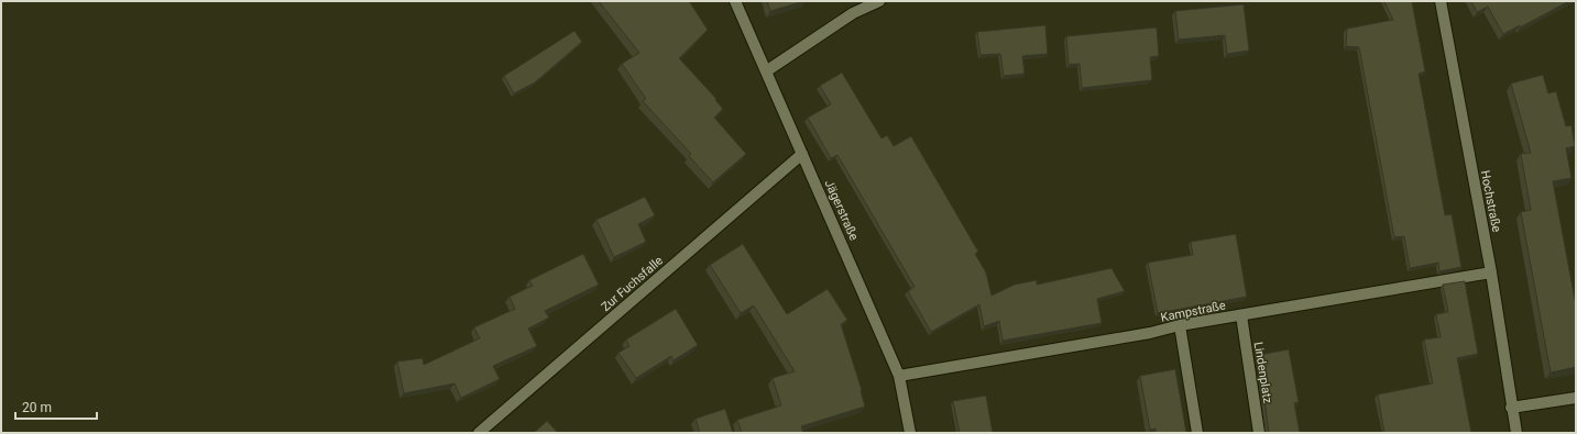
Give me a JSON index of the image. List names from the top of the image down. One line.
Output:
{"streets":{"street":["Hochstraße","Jägerstraße","Zur Fuchsfalle","Kampstraße","Lindenplatz"]},"crossings":[["Hochstraße","Kampstraße"],["Jägerstraße","Zur Fuchsfalle"],["Jägerstraße","Kampstraße"],["Kampstraße","Lindenplatz"]],"scale_bar":"20 m"}
